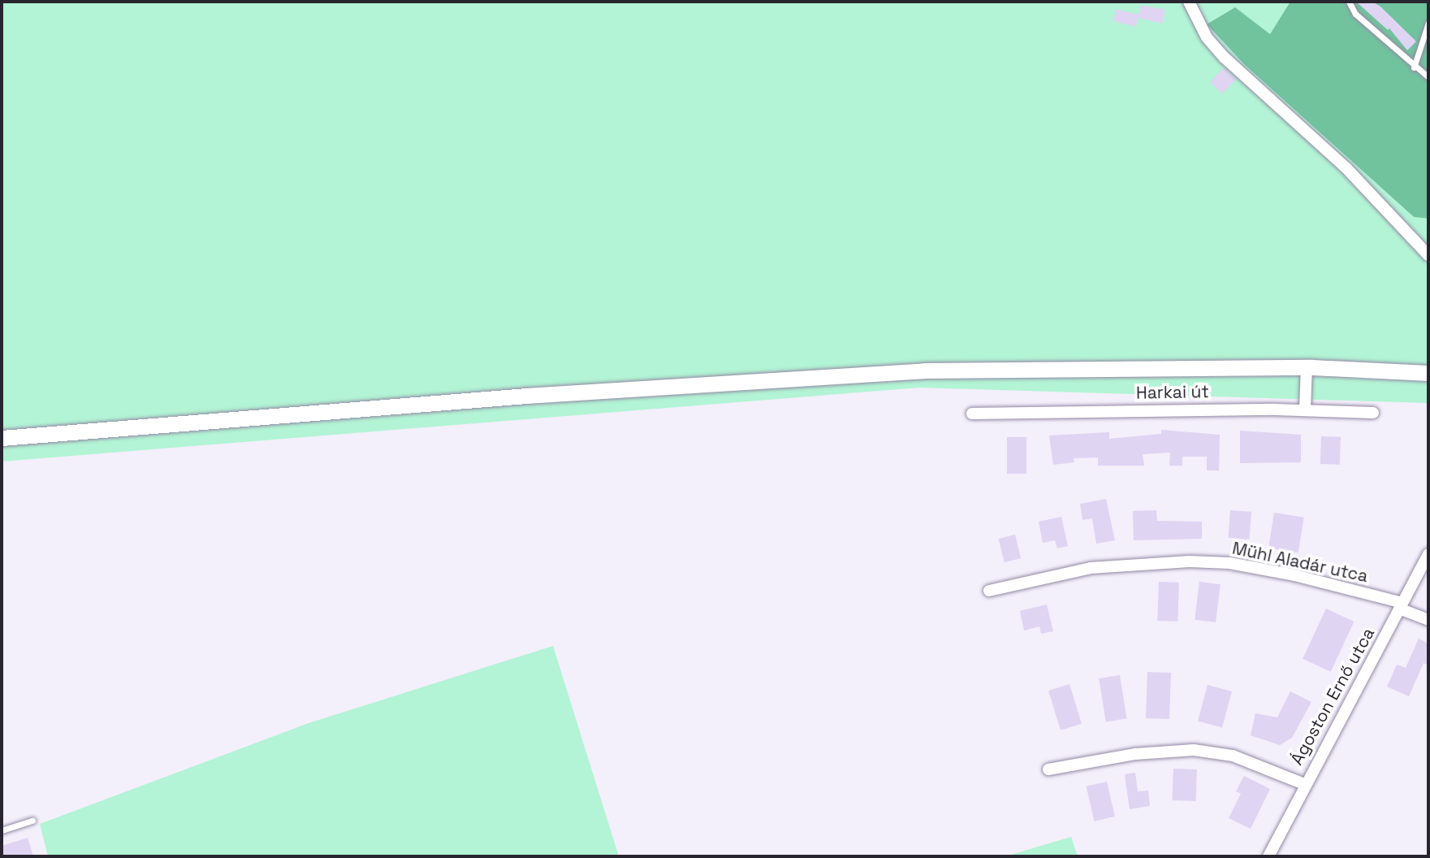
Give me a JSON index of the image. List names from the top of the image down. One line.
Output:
{"streets":{"street":["Harkai út","Mühl Aladár utca","Ágoston Ernő utca"]},"crossings":[["Mühl Aladár utca","Ágoston Ernő utca"]]}
